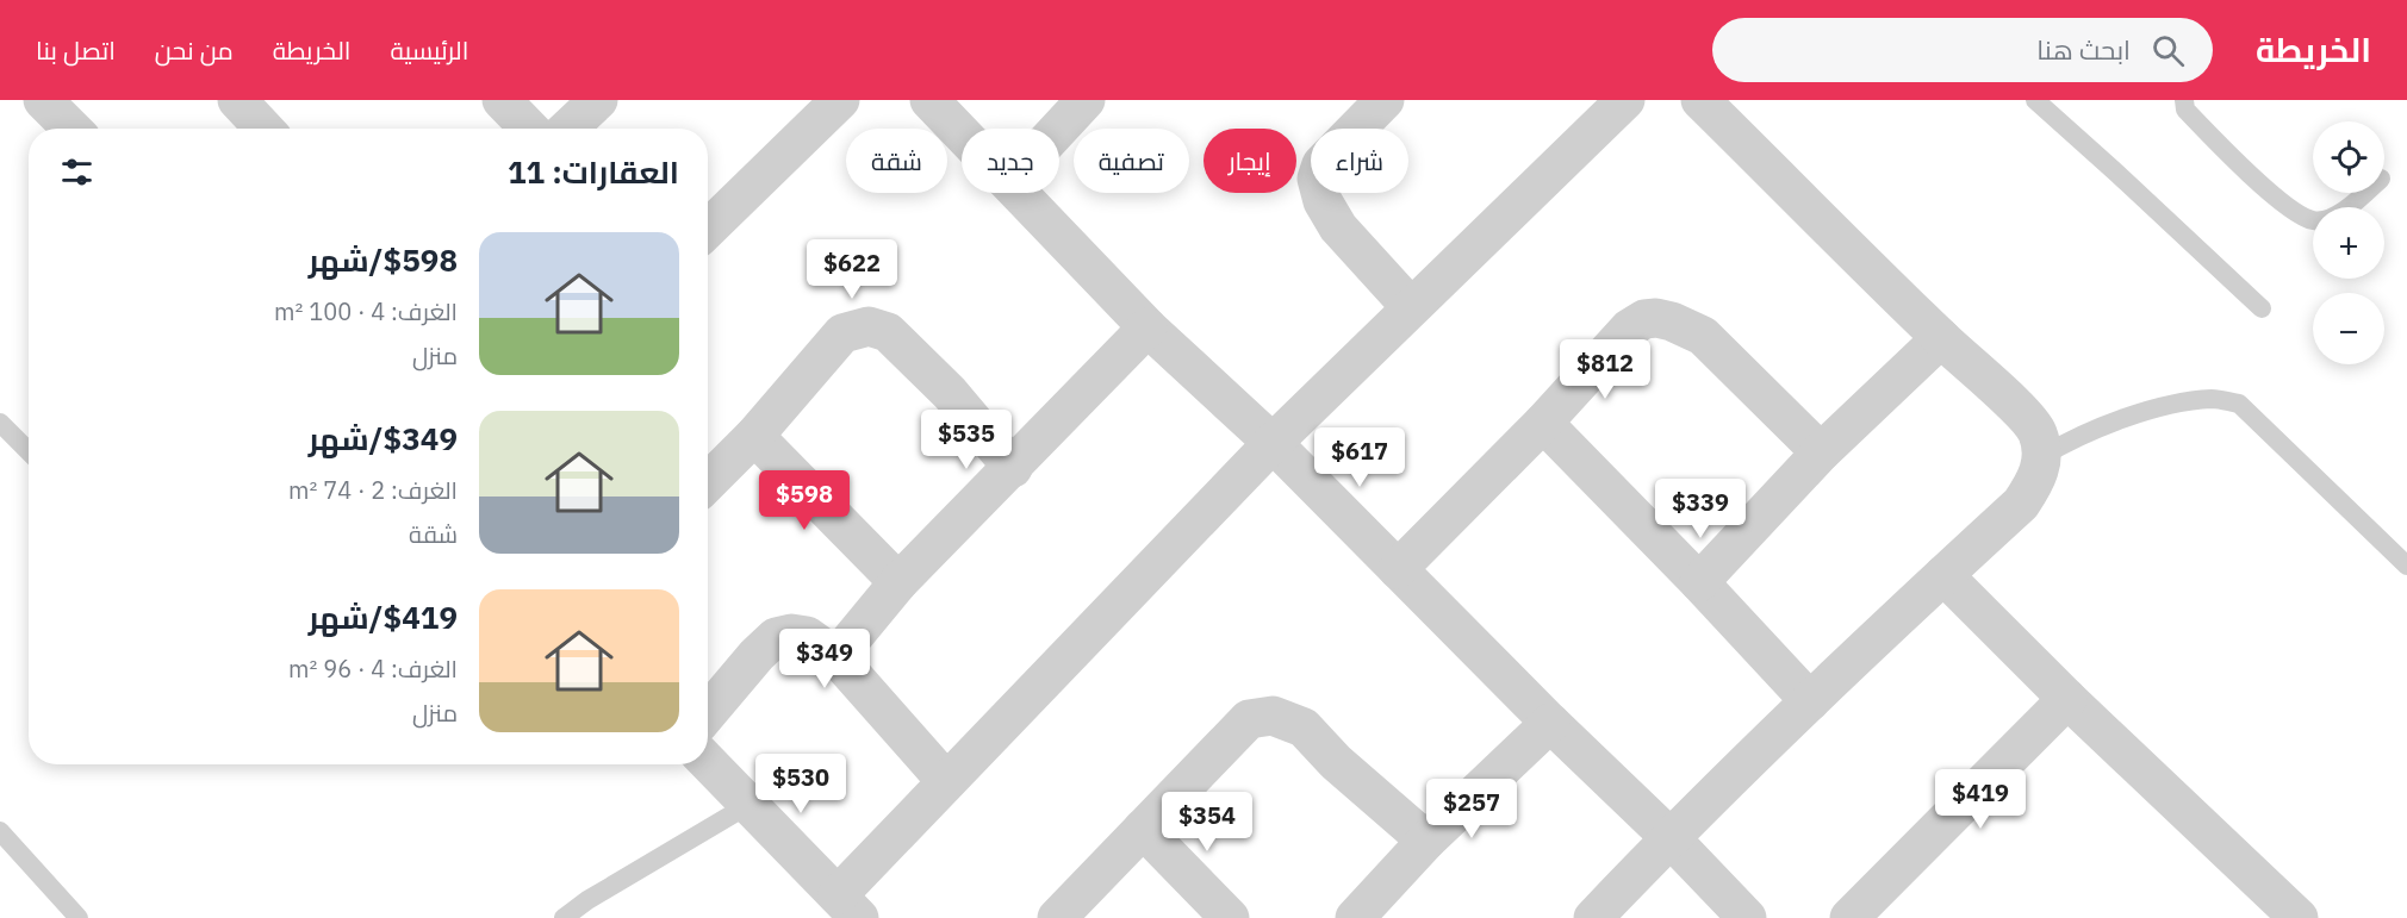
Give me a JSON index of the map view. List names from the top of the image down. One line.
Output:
{"page":{"header":"الخريطة","search":"ابحث هنا","nav":["الرئيسية","الخريطة","من نحن","اتصل بنا"],"map_buttons":["+","−"],"chip":["شراء","إيجار","تصفية","جديد","شقة"],"heading":"العقارات: 11","list":[{"name":"$598/شهر","note":"الغرف: 4 · 100 m² · منزل"},{"name":"$349/شهر","note":"الغرف: 2 · 74 m² · شقة"},{"name":"$419/شهر","note":"الغرف: 4 · 96 m² · منزل"}],"price":["$622","$812","$535","$617","$598","$339","$349","$530","$419","$257","$354"]}}
